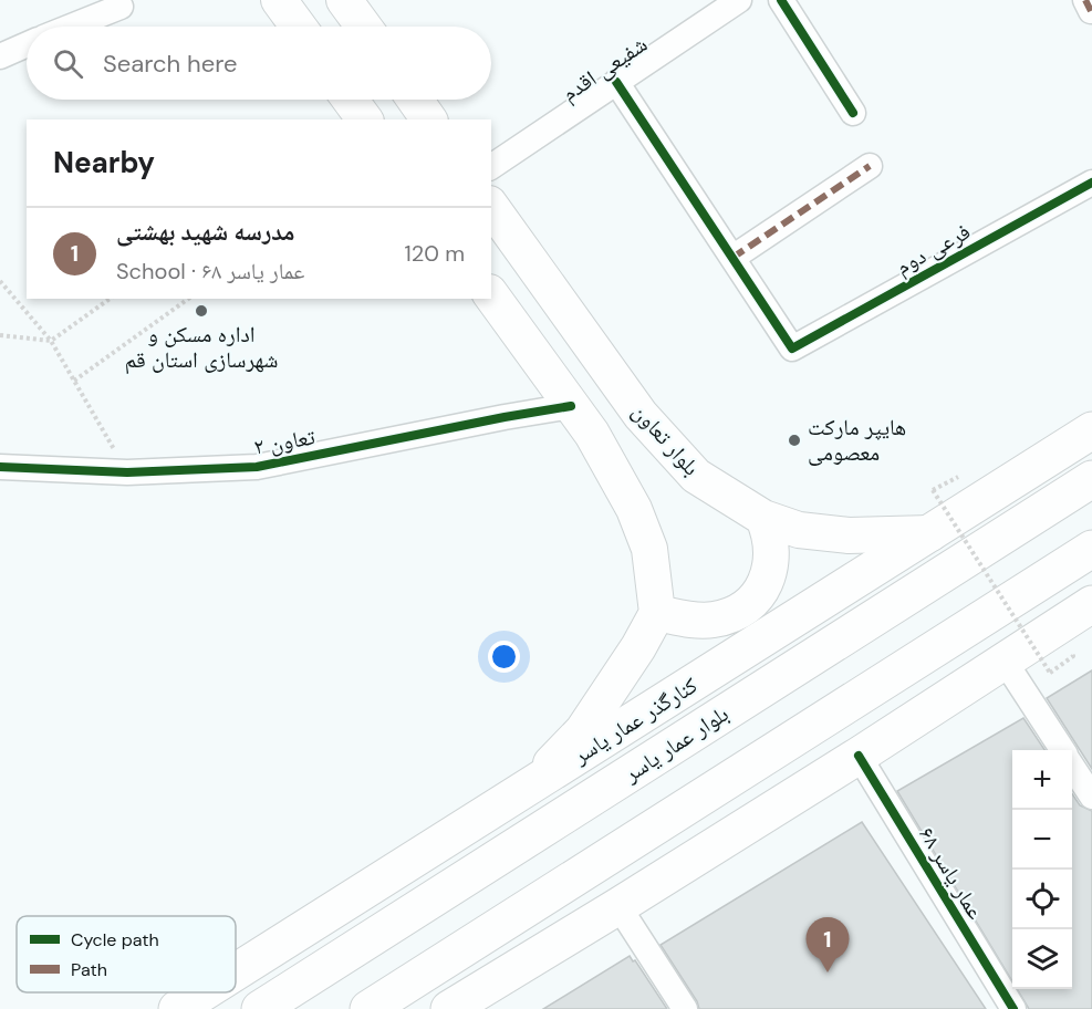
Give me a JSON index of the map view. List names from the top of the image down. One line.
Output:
{"streets":{"main road":["بلوار تعاون","کنارگذر عمار یاسر","بلوار عمار یاسر"],"street":["شفیعی اقدم","فرعی دوم","تعاون ۲","عمار یاسر ۶۸"]},"crossings":[["بلوار تعاون","کنارگذر عمار یاسر"]],"places":["اداره مسکن و شهرسازی استان قم","هایپر مارکت معصومی"],"legend":["Cycle path","Path"],"page":{"search":"Search here","heading":"Nearby","list":[{"mark":"1","name":"مدرسه شهید بهشتی","note":"School · عمار یاسر ۶۸","value":"120 m"}],"map_buttons":["+","−"],"pins":"1"}}
